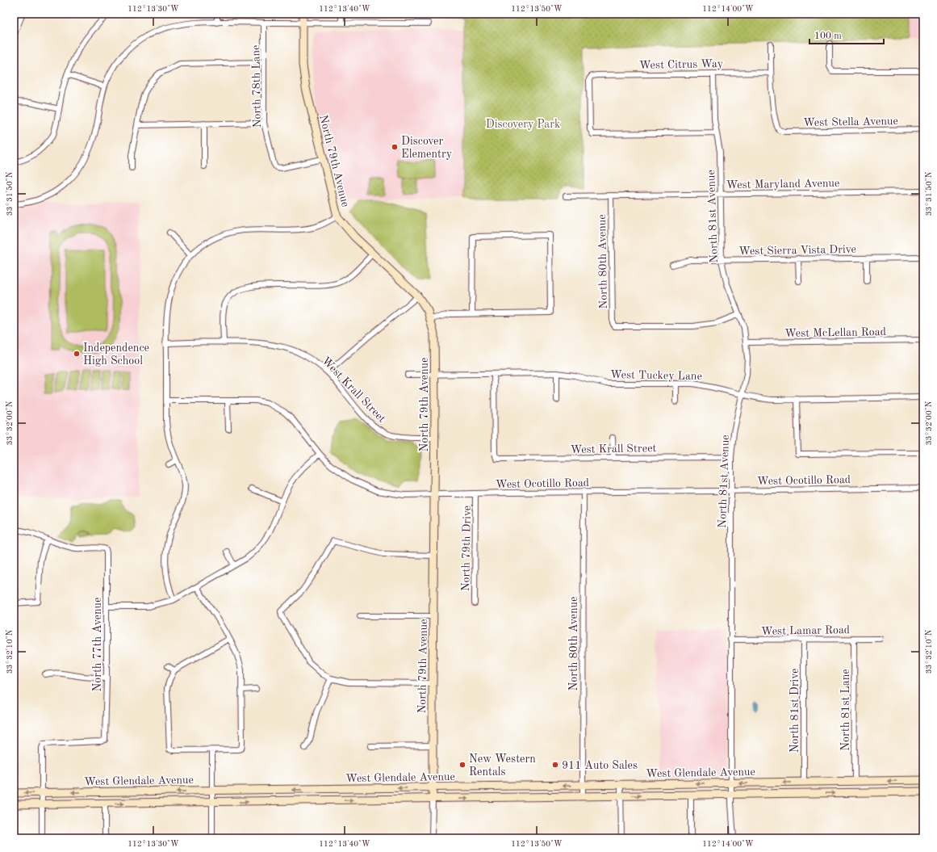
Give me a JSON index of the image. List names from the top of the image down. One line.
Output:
{"streets":{"main road":["North 79th Avenue","West Glendale Avenue"],"street":["West Citrus Way","North 78th Lane","West Stella Avenue","West Maryland Avenue","North 81st Avenue","West Sierra Vista Drive","North 80th Avenue","West McLellan Road","West Tuckey Lane","West Krall Street","West Ocotillo Road","North 79th Drive","West Lamar Road","North 77th Avenue","North 81st Lane","North 81st Drive"]},"crossings":[["West Citrus Way","West Stella Avenue"],["West Citrus Way","North 81st Avenue"],["North 78th Lane","North 79th Avenue"],["North 79th Avenue","West Tuckey Lane"],["North 79th Avenue","West Krall Street"],["North 79th Avenue","West Ocotillo Road"],["North 79th Avenue","West Glendale Avenue"],["West Maryland Avenue","North 81st Avenue"],["West Maryland Avenue","North 80th Avenue"],["North 81st Avenue","West Sierra Vista Drive"],["North 81st Avenue","North 80th Avenue"],["North 81st Avenue","West McLellan Road"],["North 81st Avenue","West Tuckey Lane"],["North 81st Avenue","West Krall Street"],["North 81st Avenue","West Ocotillo Road"],["North 81st Avenue","West Lamar Road"],["North 81st Avenue","West Glendale Avenue"],["North 80th Avenue","West Ocotillo Road"],["North 80th Avenue","West Glendale Avenue"],["West Tuckey Lane","West Krall Street"],["West Ocotillo Road","North 79th Drive"],["West Lamar Road","North 81st Lane"],["West Lamar Road","North 81st Drive"],["North 77th Avenue","West Glendale Avenue"],["North 81st Lane","West Glendale Avenue"],["North 81st Drive","West Glendale Avenue"]],"parks":["Discovery Park"],"places":["Discover Elementry","Independence High School","New Western Rentals","911 Auto Sales"],"scale_bar":"100 m","coordinates":["112°13'30\"W","112°13'40\"W","112°13'50\"W","112°14'00\"W","33°31'50\"N","33°32'00\"N","33°32'10\"N"]}
